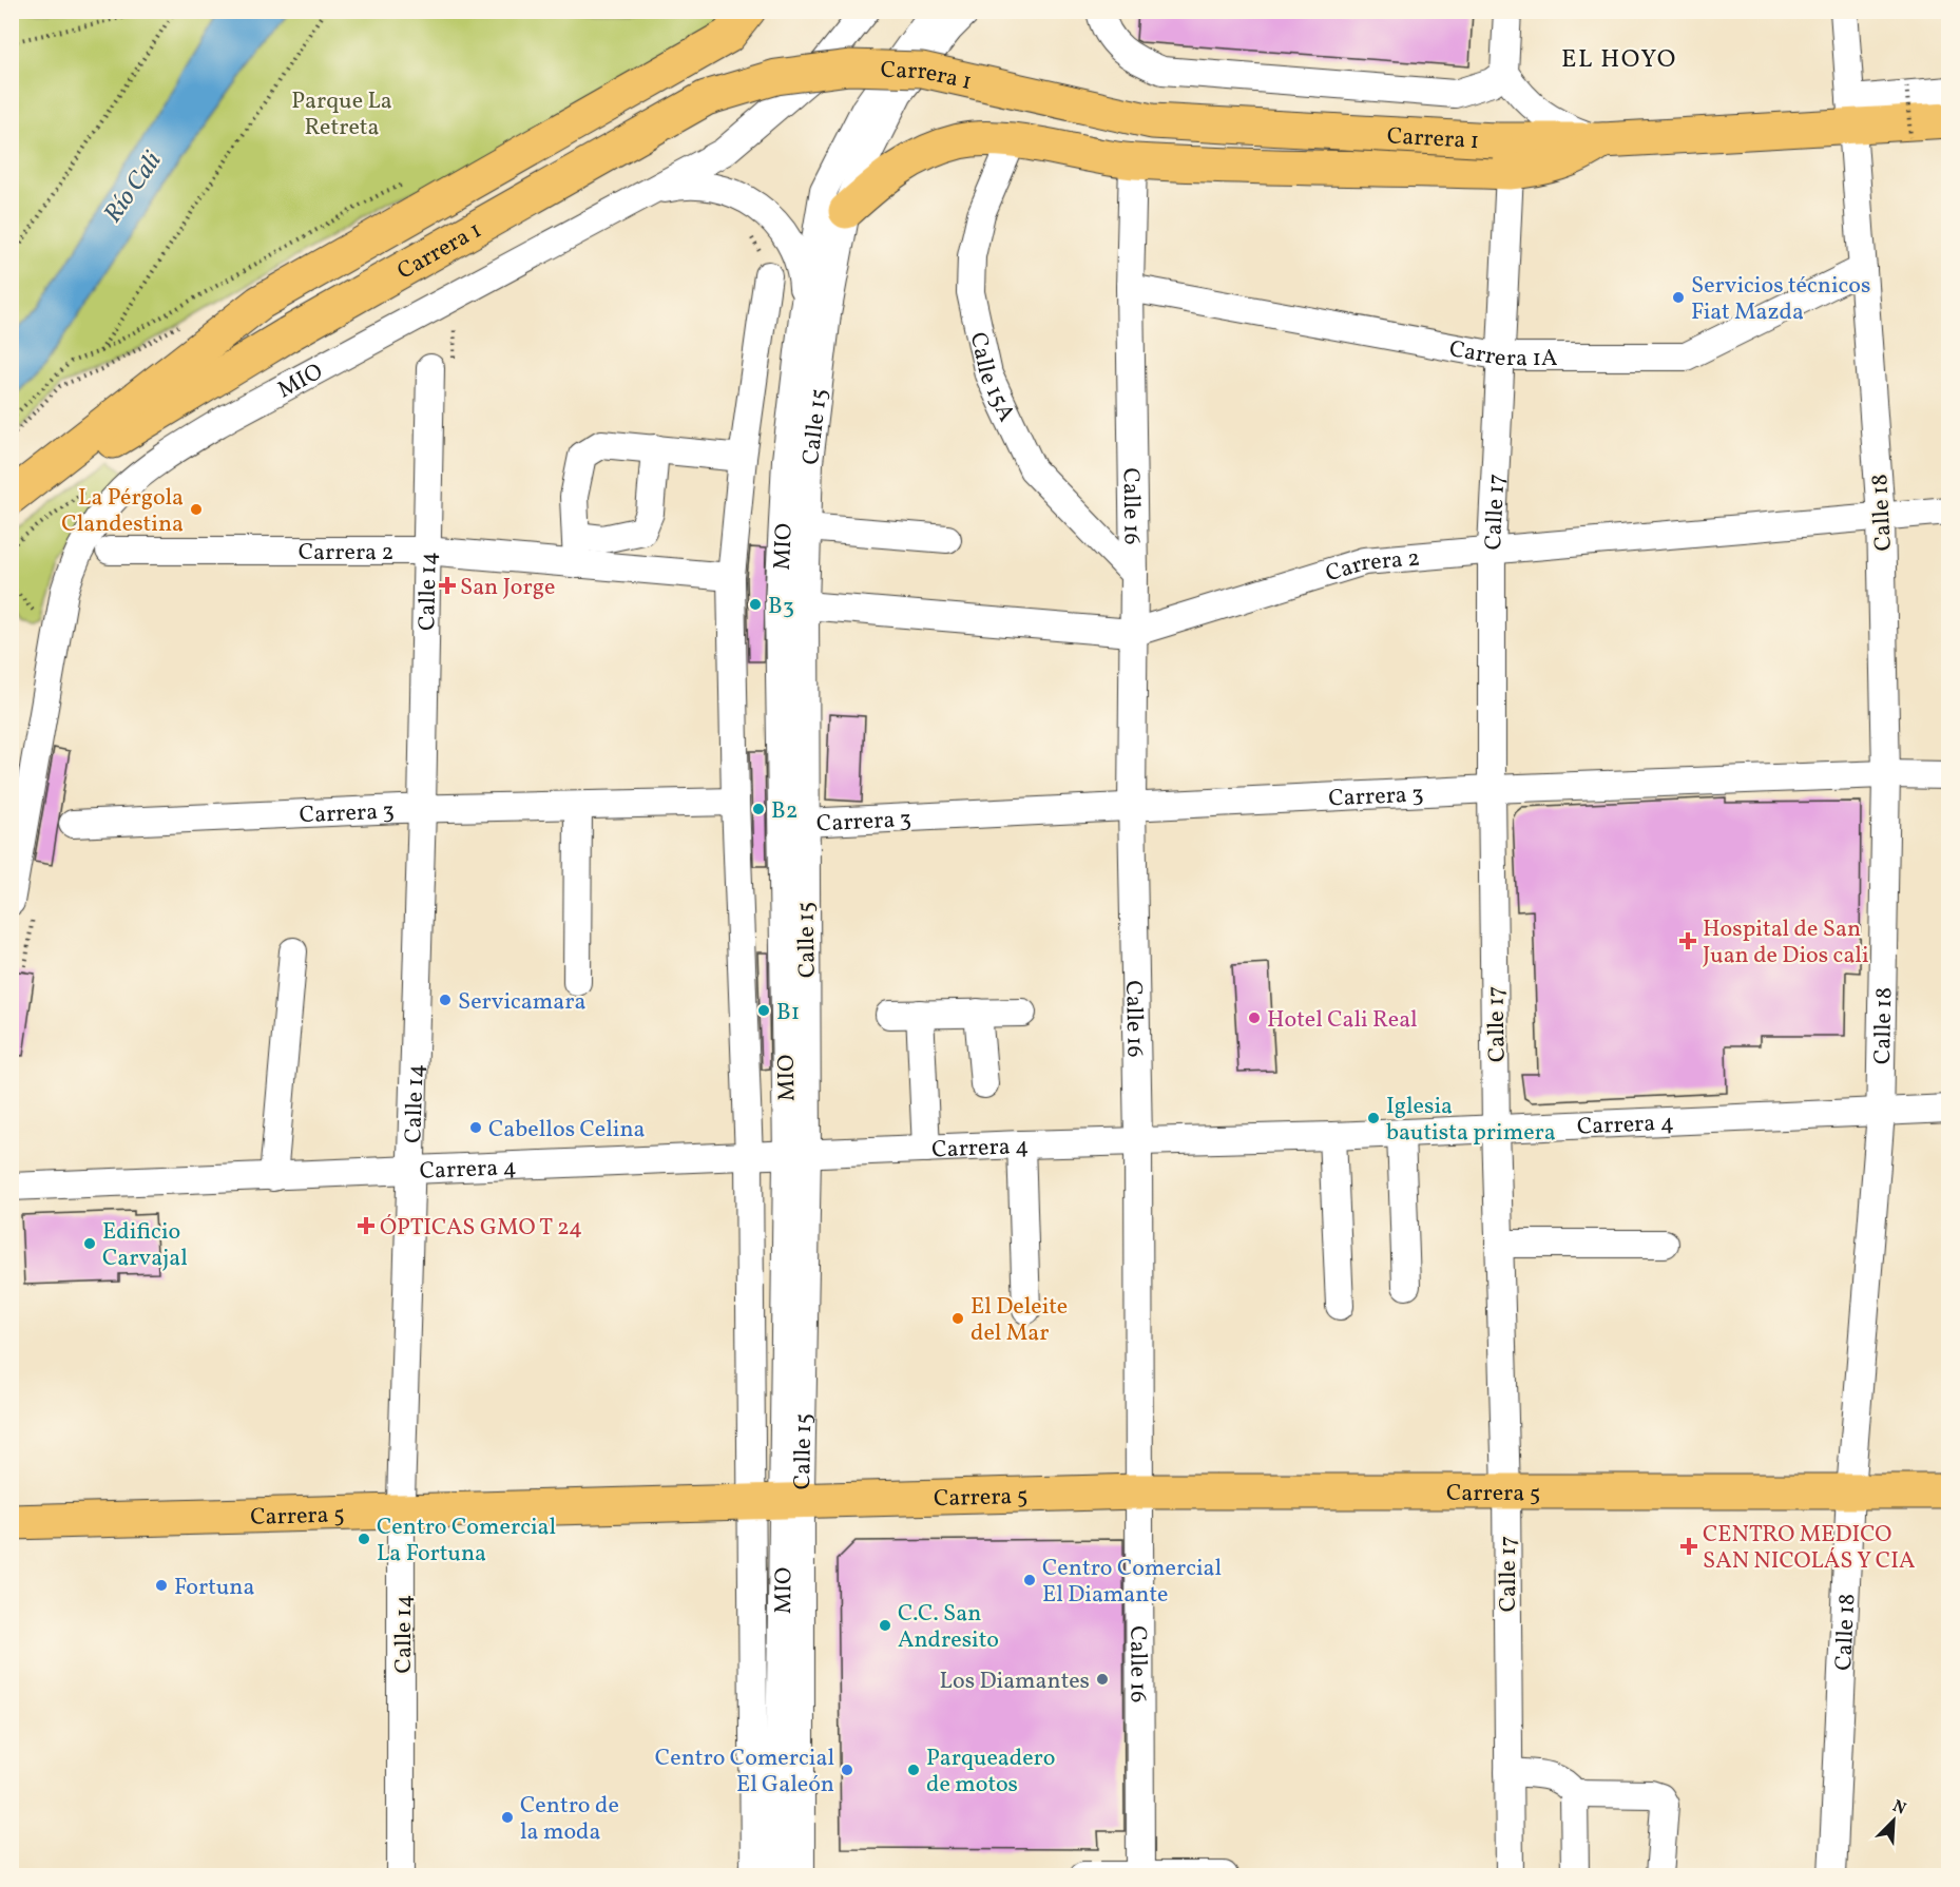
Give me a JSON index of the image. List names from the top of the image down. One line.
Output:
{"streets":{"main road":["Carrera 1","Carrera 5"],"street":["Carrera 1A","Calle 15A","MIO","Calle 15","Calle 16","Calle 17","Calle 18","Carrera 2","Calle 14","Carrera 3","Carrera 4"]},"crossings":[["Carrera 1","Calle 18"],["Carrera 1A","Calle 16"],["Carrera 1A","Calle 17"],["Carrera 1A","Calle 18"],["Calle 15A","Calle 16"],["MIO","Calle 15"],["MIO","Carrera 4"],["MIO","Carrera 5"],["Calle 15","Carrera 2"],["Calle 15","Carrera 3"],["Calle 15","Carrera 4"],["Calle 15","Carrera 5"],["Calle 16","Carrera 2"],["Calle 16","Carrera 3"],["Calle 16","Carrera 4"],["Calle 16","Carrera 5"],["Calle 17","Carrera 2"],["Calle 17","Carrera 3"],["Calle 17","Carrera 4"],["Calle 17","Carrera 5"],["Calle 18","Carrera 2"],["Calle 18","Carrera 3"],["Calle 18","Carrera 4"],["Calle 18","Carrera 5"],["Carrera 2","Calle 14"],["Calle 14","Carrera 3"],["Calle 14","Carrera 4"],["Calle 14","Carrera 5"]],"districts":["EL HOYO"],"water":["Río Cali"],"parks":["Parque La Retreta"],"places":{"other":["Servicios técnicos Fiat Mazda","La Pérgola Clandestina","B3","B2","Servicamara","B1","Hotel Cali Real","Iglesia bautista primera","Cabellos Celina","Edificio Carvajal","El Deleite del Mar","Centro Comercial La Fortuna","Centro Comercial El Diamante","Fortuna","C.C. San Andresito","Los Diamantes","Centro Comercial El Galeón","Parqueadero de motos","Centro de la moda"],"health":["San Jorge","Hospital de San Juan de Dios cali","ÓPTICAS GMO T 24","CENTRO MEDICO SAN NICOLÁS Y CIA"]},"north":"top right"}
